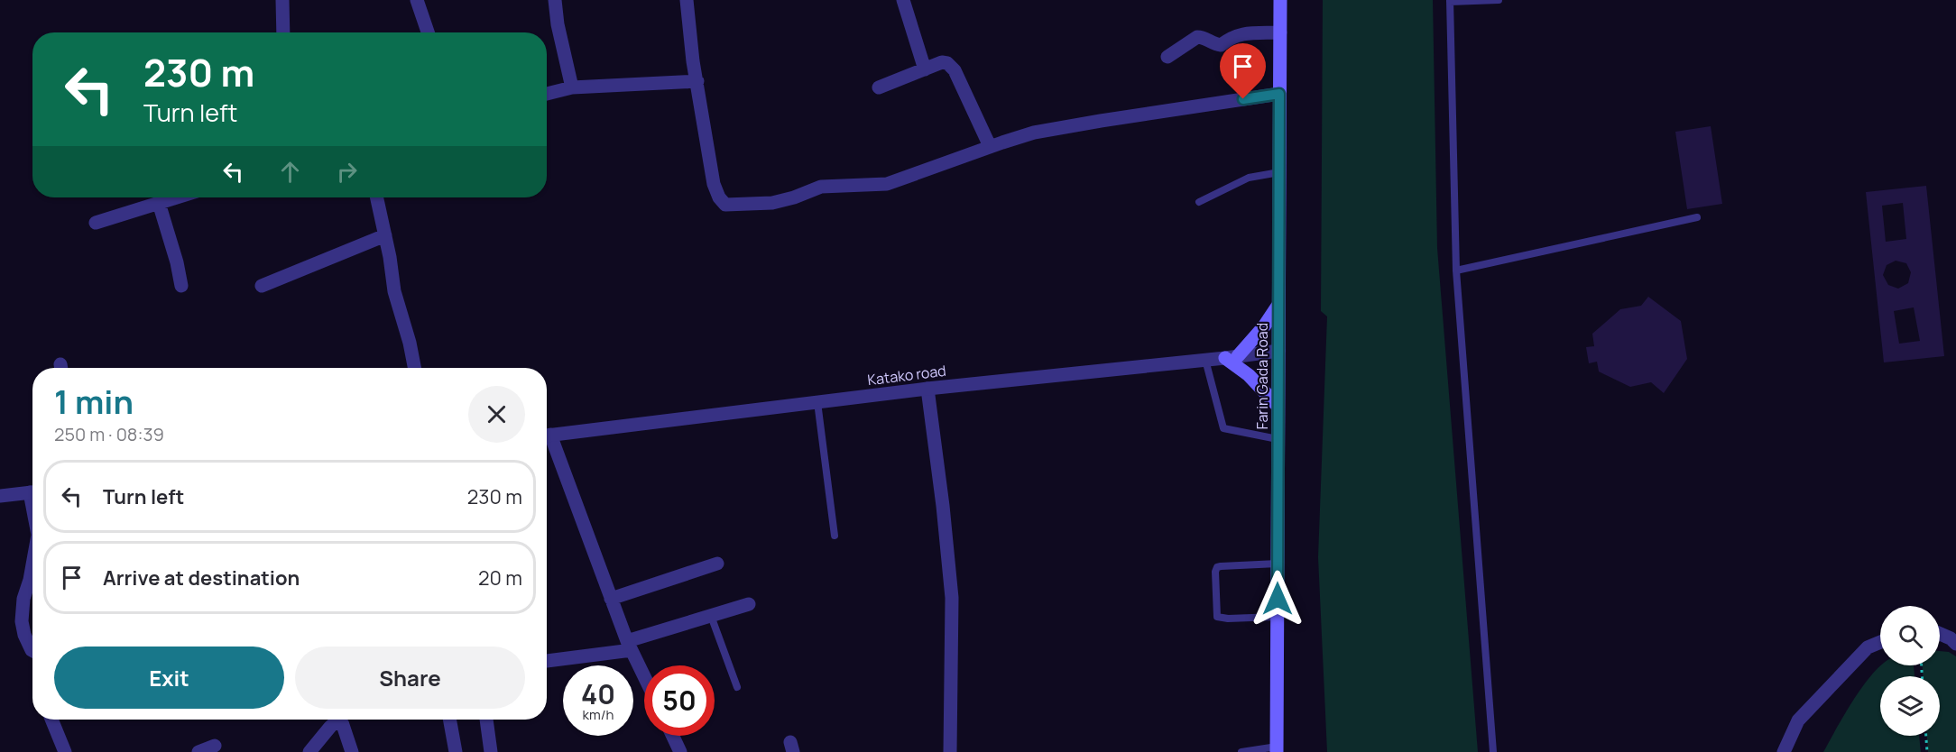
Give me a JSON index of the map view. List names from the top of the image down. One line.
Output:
{"streets":{"main road":["Farin Gada Road"],"street":["Katako road"]},"crossings":[["Katako road","Farin Gada Road"]],"page":{"turn":["230 m","Turn left"],"heading":["1 min","250 m · 08:39"],"list":[{"name":"Turn left","value":"230 m"},{"name":"Arrive at destination","value":"20 m"}],"buttons":["Exit","Share"],"speed":"40 km/h","limit":"50"}}
